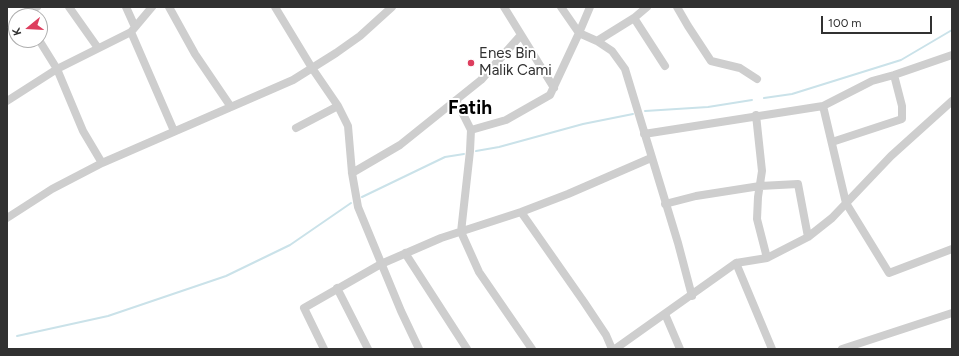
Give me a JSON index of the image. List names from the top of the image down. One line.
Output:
{"districts":["Fatih"],"places":["Enes Bin Malik Cami"],"scale_bar":"100 m","north":"left"}
